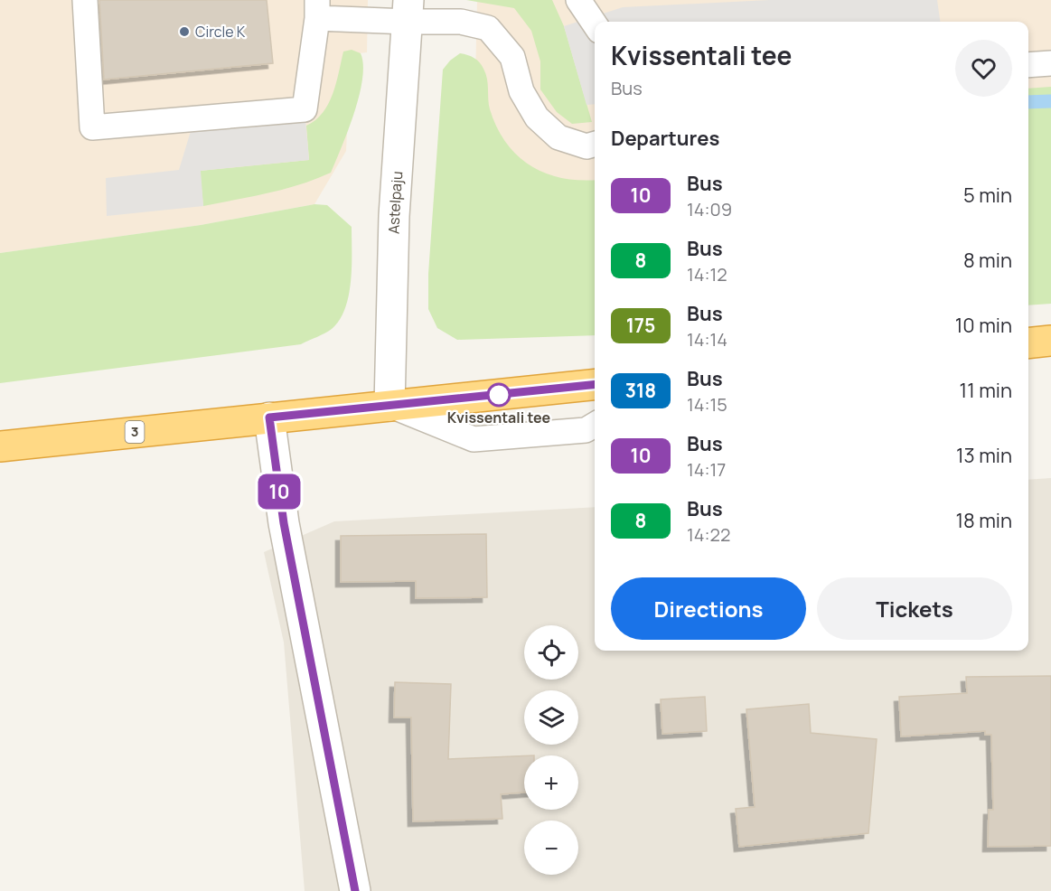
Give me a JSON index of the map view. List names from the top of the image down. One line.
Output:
{"streets":{"highway":["3"],"street":["Astelpaju"]},"crossings":[["Astelpaju","3"]],"places":["Circle K","Kvissentali tee"],"lines":["bus line 10"],"page":{"on_map":"10","heading":[["Kvissentali tee","Bus"],"Departures"],"list":[{"mark":"10","name":"Bus","note":"14:09","value":"5 min"},{"mark":"8","name":"Bus","note":"14:12","value":"8 min"},{"mark":"175","name":"Bus","note":"14:14","value":"10 min"},{"mark":"318","name":"Bus","note":"14:15","value":"11 min"},{"mark":"10","name":"Bus","note":"14:17","value":"13 min"},{"mark":"8","name":"Bus","note":"14:22","value":"18 min"}],"buttons":["Directions","Tickets"],"map_buttons":["+","−"]}}
